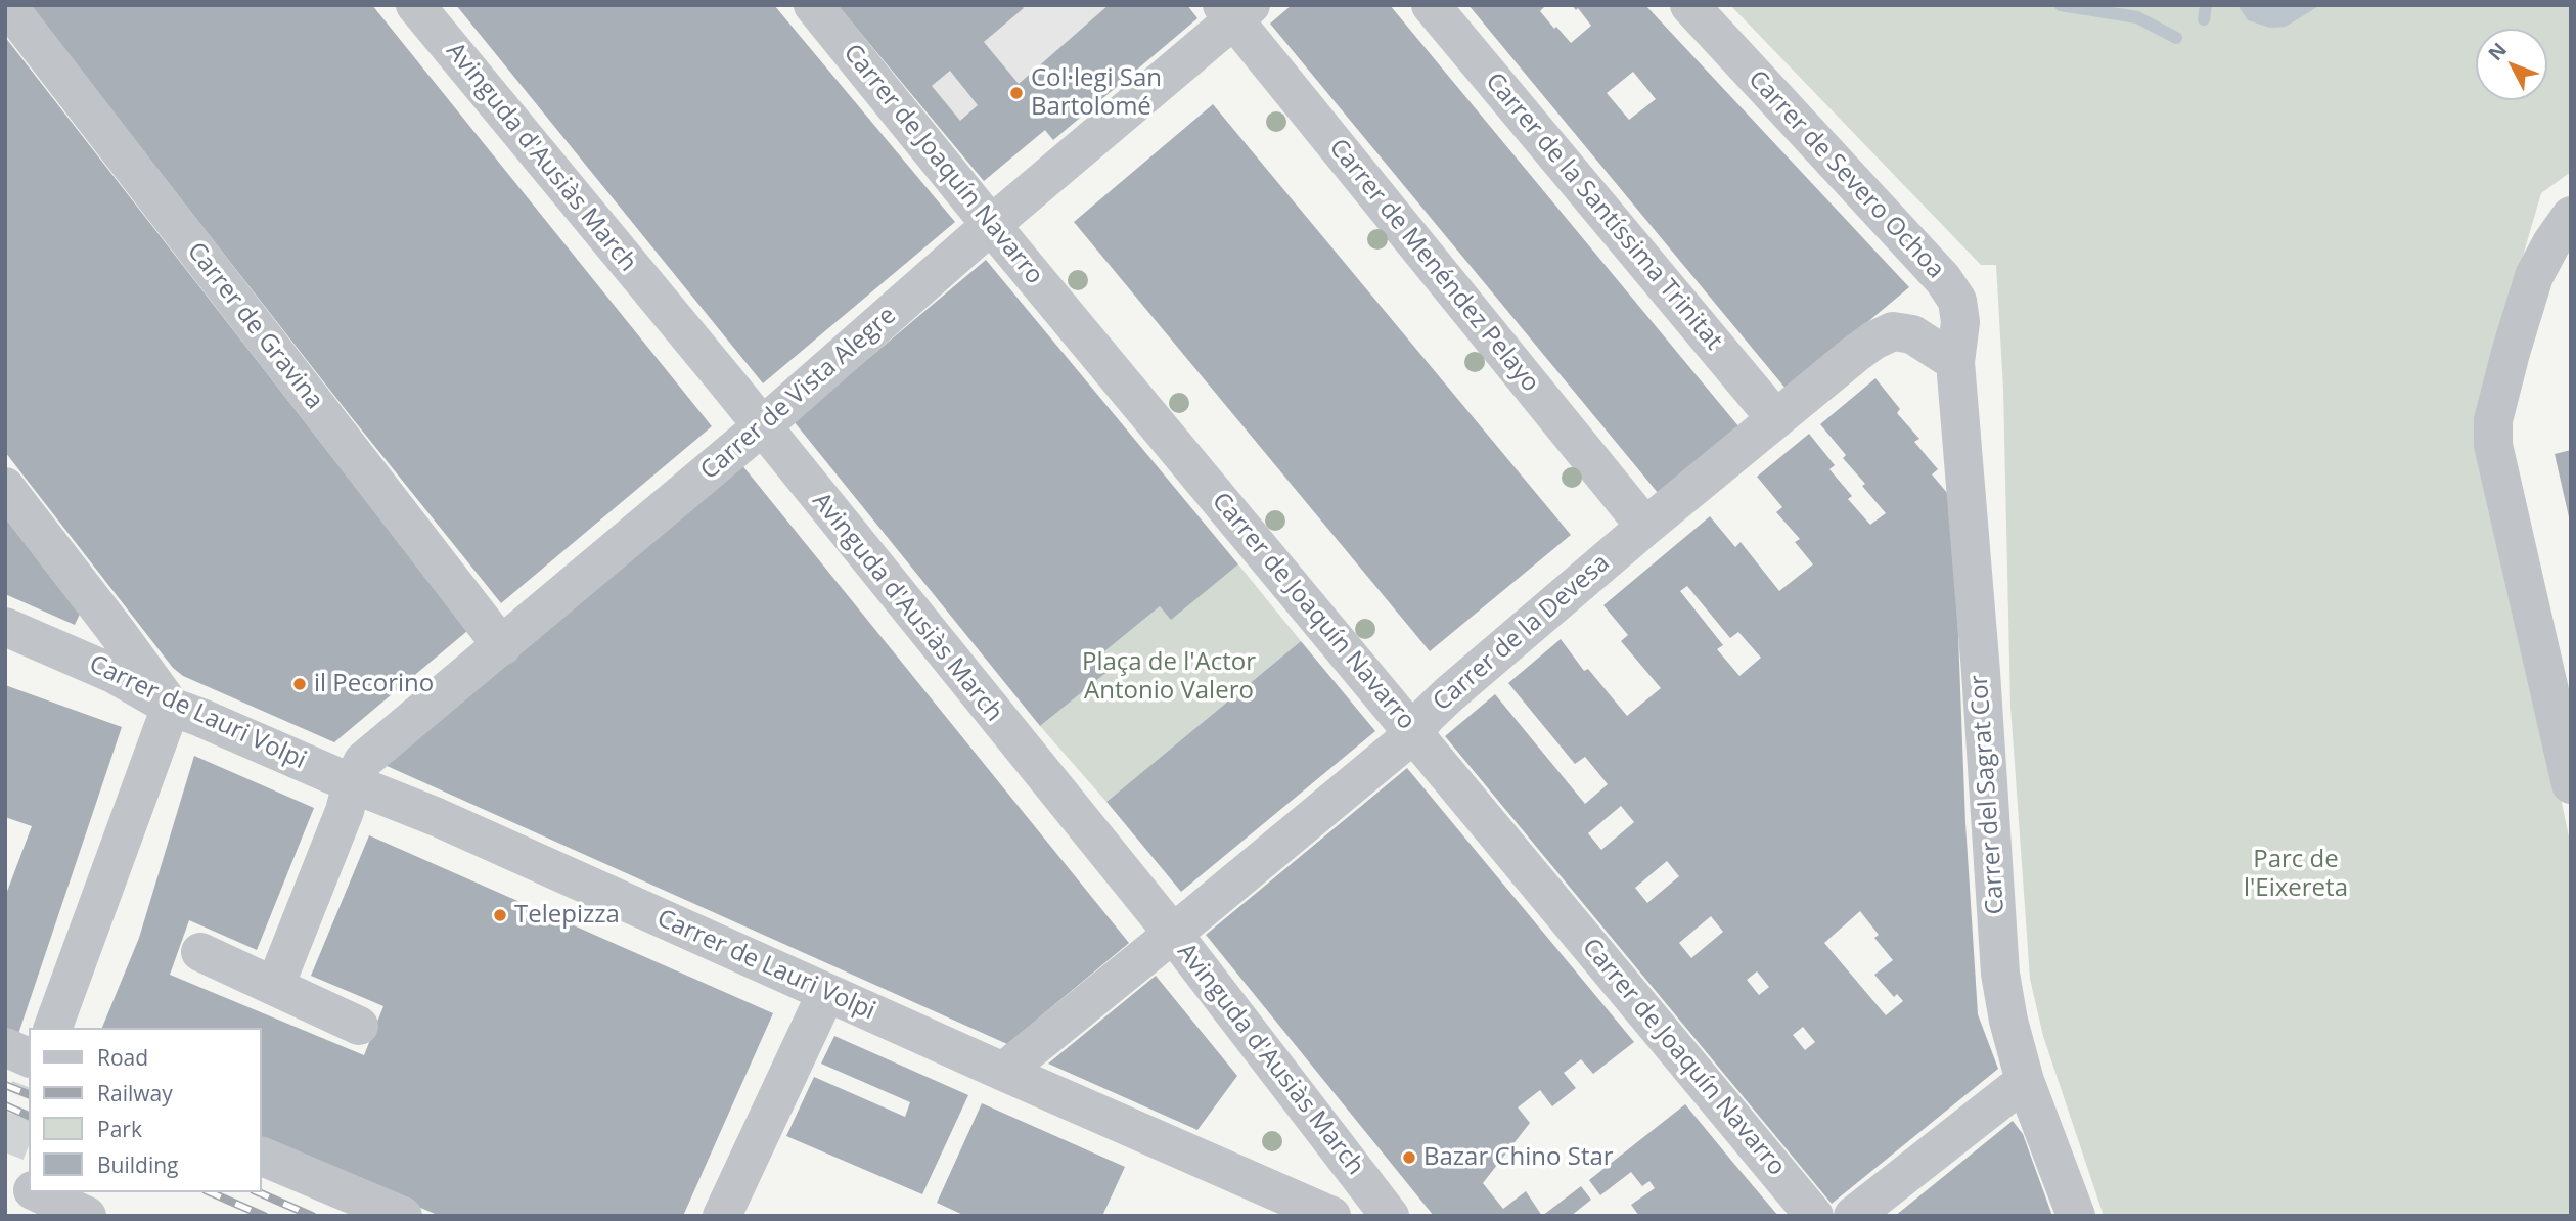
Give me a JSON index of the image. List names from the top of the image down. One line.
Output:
{"streets":{"street":["Avinguda d'Ausiàs March","Carrer de Joaquín Navarro","Carrer de Severo Ochoa","Carrer de la Santíssima Trinitat","Carrer de Menéndez Pelayo","Carrer de Gravina","Carrer de Vista Alegre","Carrer de la Devesa","Carrer de Lauri Volpi","Carrer del Sagrat Cor"]},"crossings":[["Avinguda d'Ausiàs March","Carrer de Vista Alegre"],["Avinguda d'Ausiàs March","Carrer de la Devesa"],["Carrer de Joaquín Navarro","Carrer de Vista Alegre"],["Carrer de Joaquín Navarro","Carrer de la Devesa"],["Carrer de Severo Ochoa","Carrer de la Devesa"],["Carrer de Severo Ochoa","Carrer del Sagrat Cor"],["Carrer de la Santíssima Trinitat","Carrer de la Devesa"],["Carrer de Menéndez Pelayo","Carrer de Vista Alegre"],["Carrer de Menéndez Pelayo","Carrer de la Devesa"],["Carrer de Gravina","Carrer de Vista Alegre"],["Carrer de Vista Alegre","Carrer de Lauri Volpi"],["Carrer de la Devesa","Carrer de Lauri Volpi"],["Carrer de la Devesa","Carrer del Sagrat Cor"]],"parks":["Plaça de l'Actor Antonio Valero","Parc de l'Eixereta"],"places":["Col·legi San Bartolomé","il Pecorino","Telepizza","Bazar Chino Star"],"legend":["Road","Railway","Park","Building"],"north":"top left"}
